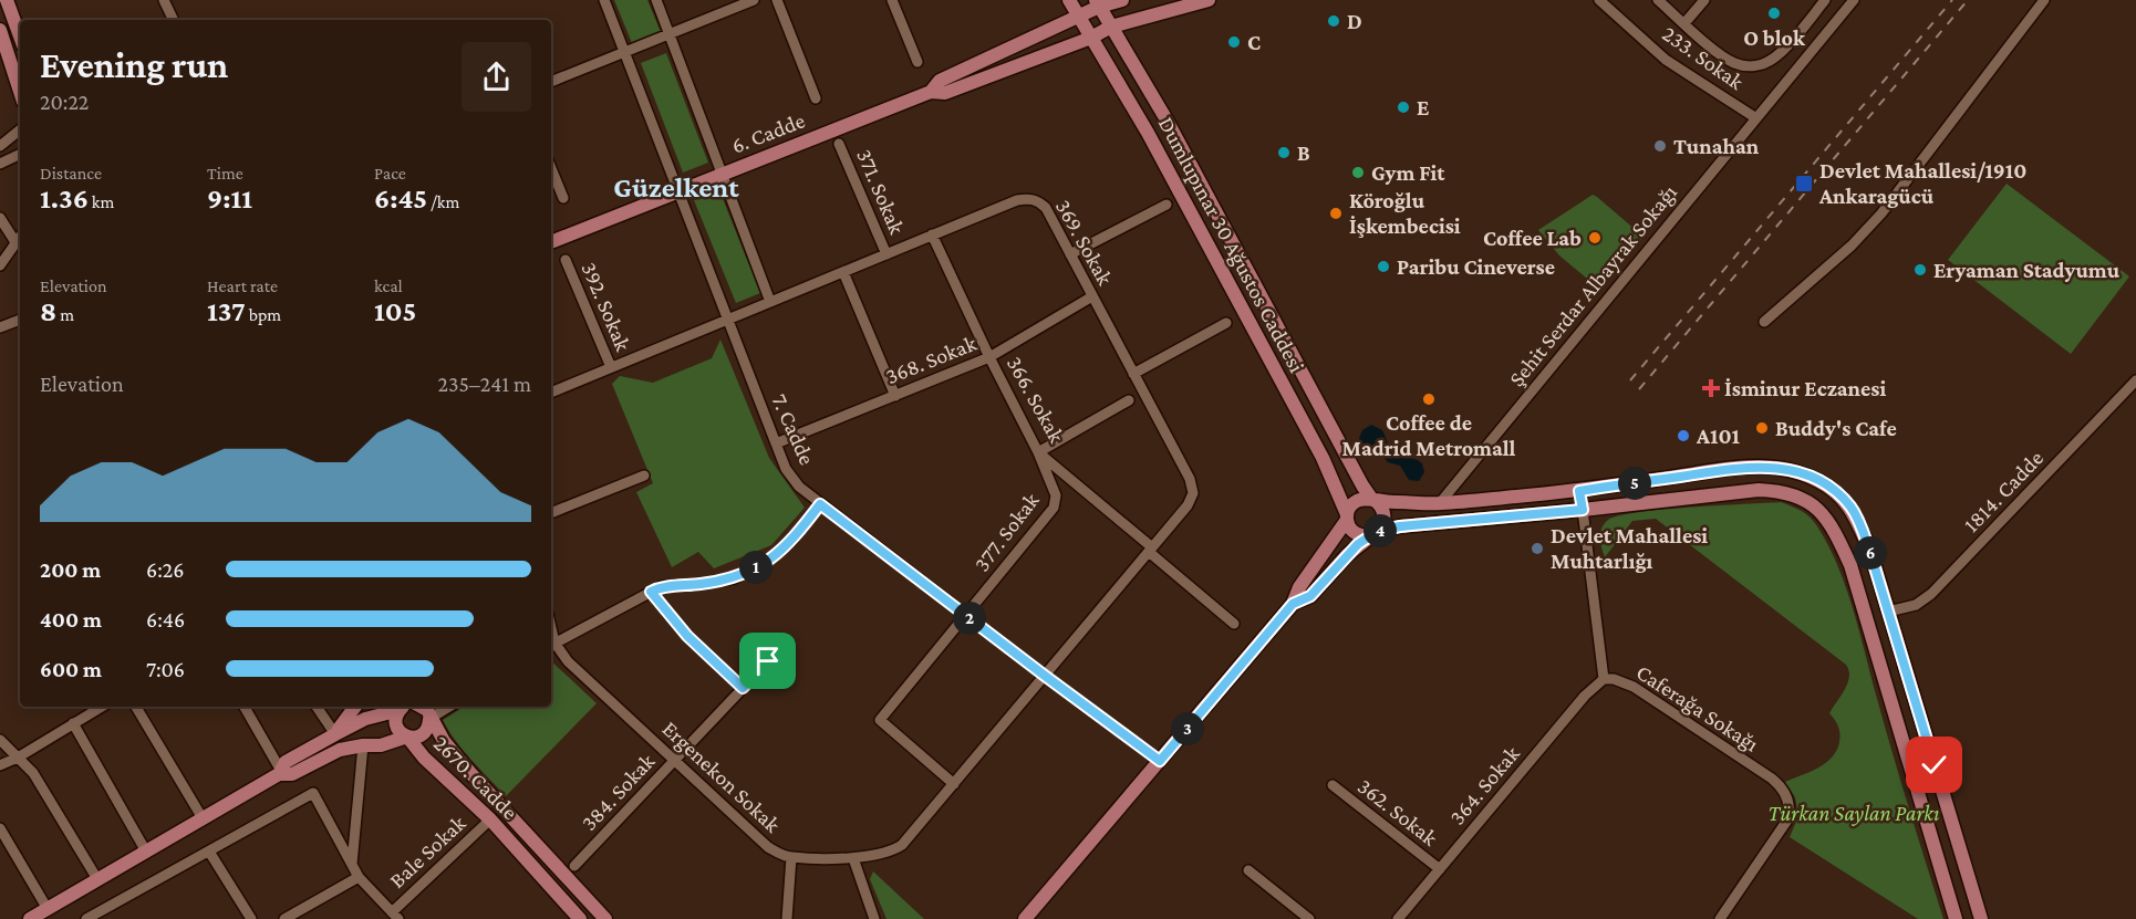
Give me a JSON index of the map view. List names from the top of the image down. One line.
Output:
{"streets":{"main road":["6. Cadde","Dumlupınar 30 Ağustos Caddesi","2670. Cadde"],"street":["233. Sokak","371. Sokak","369. Sokak","Şehit Serdar Albayrak Sokağı","392. Sokak","368. Sokak","366. Sokak","7. Cadde","1814. Cadde","377. Sokak","Caferağa Sokağı","Ergenekon Sokak","364. Sokak","384. Sokak","362. Sokak","Bale Sokak"]},"crossings":[["233. Sokak","Şehit Serdar Albayrak Sokağı"],["6. Cadde","Dumlupınar 30 Ağustos Caddesi"],["6. Cadde","7. Cadde"],["371. Sokak","369. Sokak"],["369. Sokak","392. Sokak"],["369. Sokak","368. Sokak"],["369. Sokak","366. Sokak"],["369. Sokak","7. Cadde"],["369. Sokak","Ergenekon Sokak"],["368. Sokak","366. Sokak"],["368. Sokak","7. Cadde"],["366. Sokak","377. Sokak"],["7. Cadde","377. Sokak"],["7. Cadde","Ergenekon Sokak"],["377. Sokak","Ergenekon Sokak"],["Caferağa Sokağı","364. Sokak"],["Ergenekon Sokak","384. Sokak"],["2670. Cadde","Bale Sokak"],["364. Sokak","362. Sokak"]],"districts":["Güzelkent"],"parks":["Türkan Saylan Parkı"],"places":{"other":["O blok","D","C","E","Tunahan","B","Gym Fit","Köroğlu İşkembecisi","Coffee Lab","Paribu Cineverse","Eryaman Stadyumu","Coffee de Madrid Metromall","Buddy's Cafe","A101","Devlet Mahallesi Muhtarlığı"],"transit":["Devlet Mahallesi/1910 Ankaragücü"],"health":["İsminur Eczanesi"]},"page":{"heading":["Evening run","20:22"],"stats":[["Distance","1.36 km"],["Time","9:11"],["Pace","6:45 /km"],["Elevation","8 m"],["Heart rate","137 bpm"],["kcal","105"]],"chart":["Elevation","235–241 m"],"pins":["5","4","6","1","2","3"],"list":[{"name":"200 m","note":"6:26"},{"name":"400 m","note":"6:46"},{"name":"600 m","note":"7:06"}]}}
